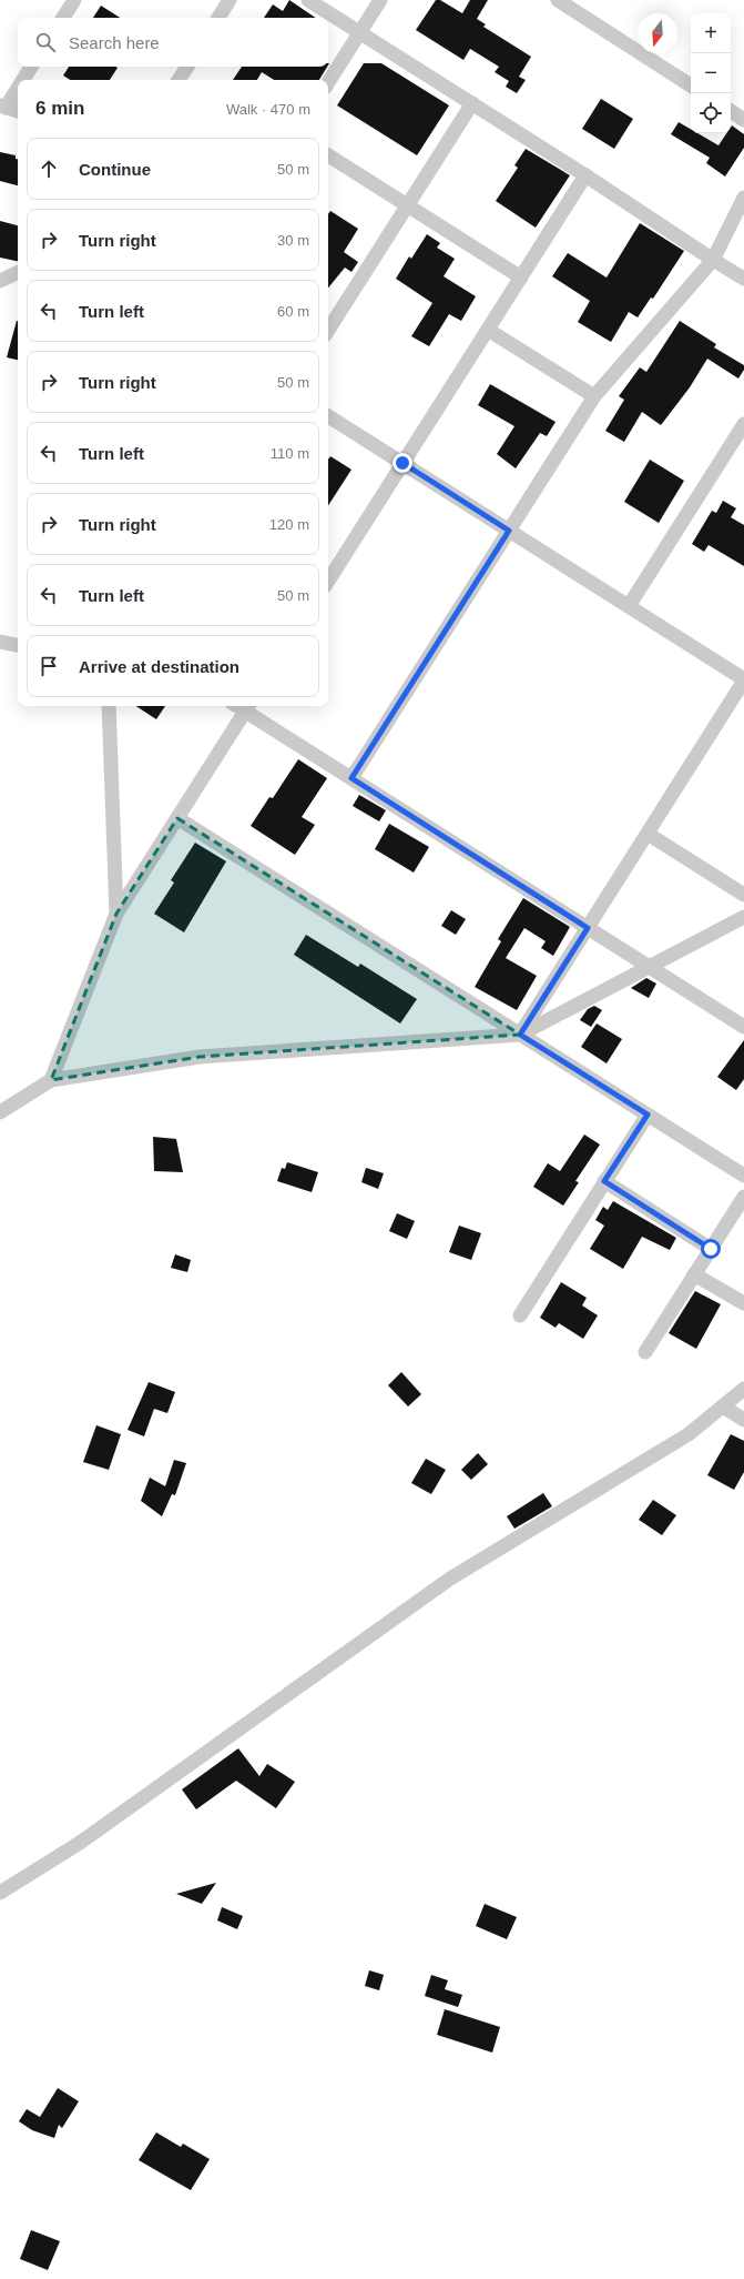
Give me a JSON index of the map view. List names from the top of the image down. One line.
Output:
{"north":"bottom","page":{"map_buttons":["+","−"],"search":"Search here","heading":["6 min","Walk · 470 m"],"list":[["Continue","50 m"],["Turn right","30 m"],["Turn left","60 m"],["Turn right","50 m"],["Turn left","110 m"],["Turn right","120 m"],["Turn left","50 m"],"Arrive at destination"]}}
